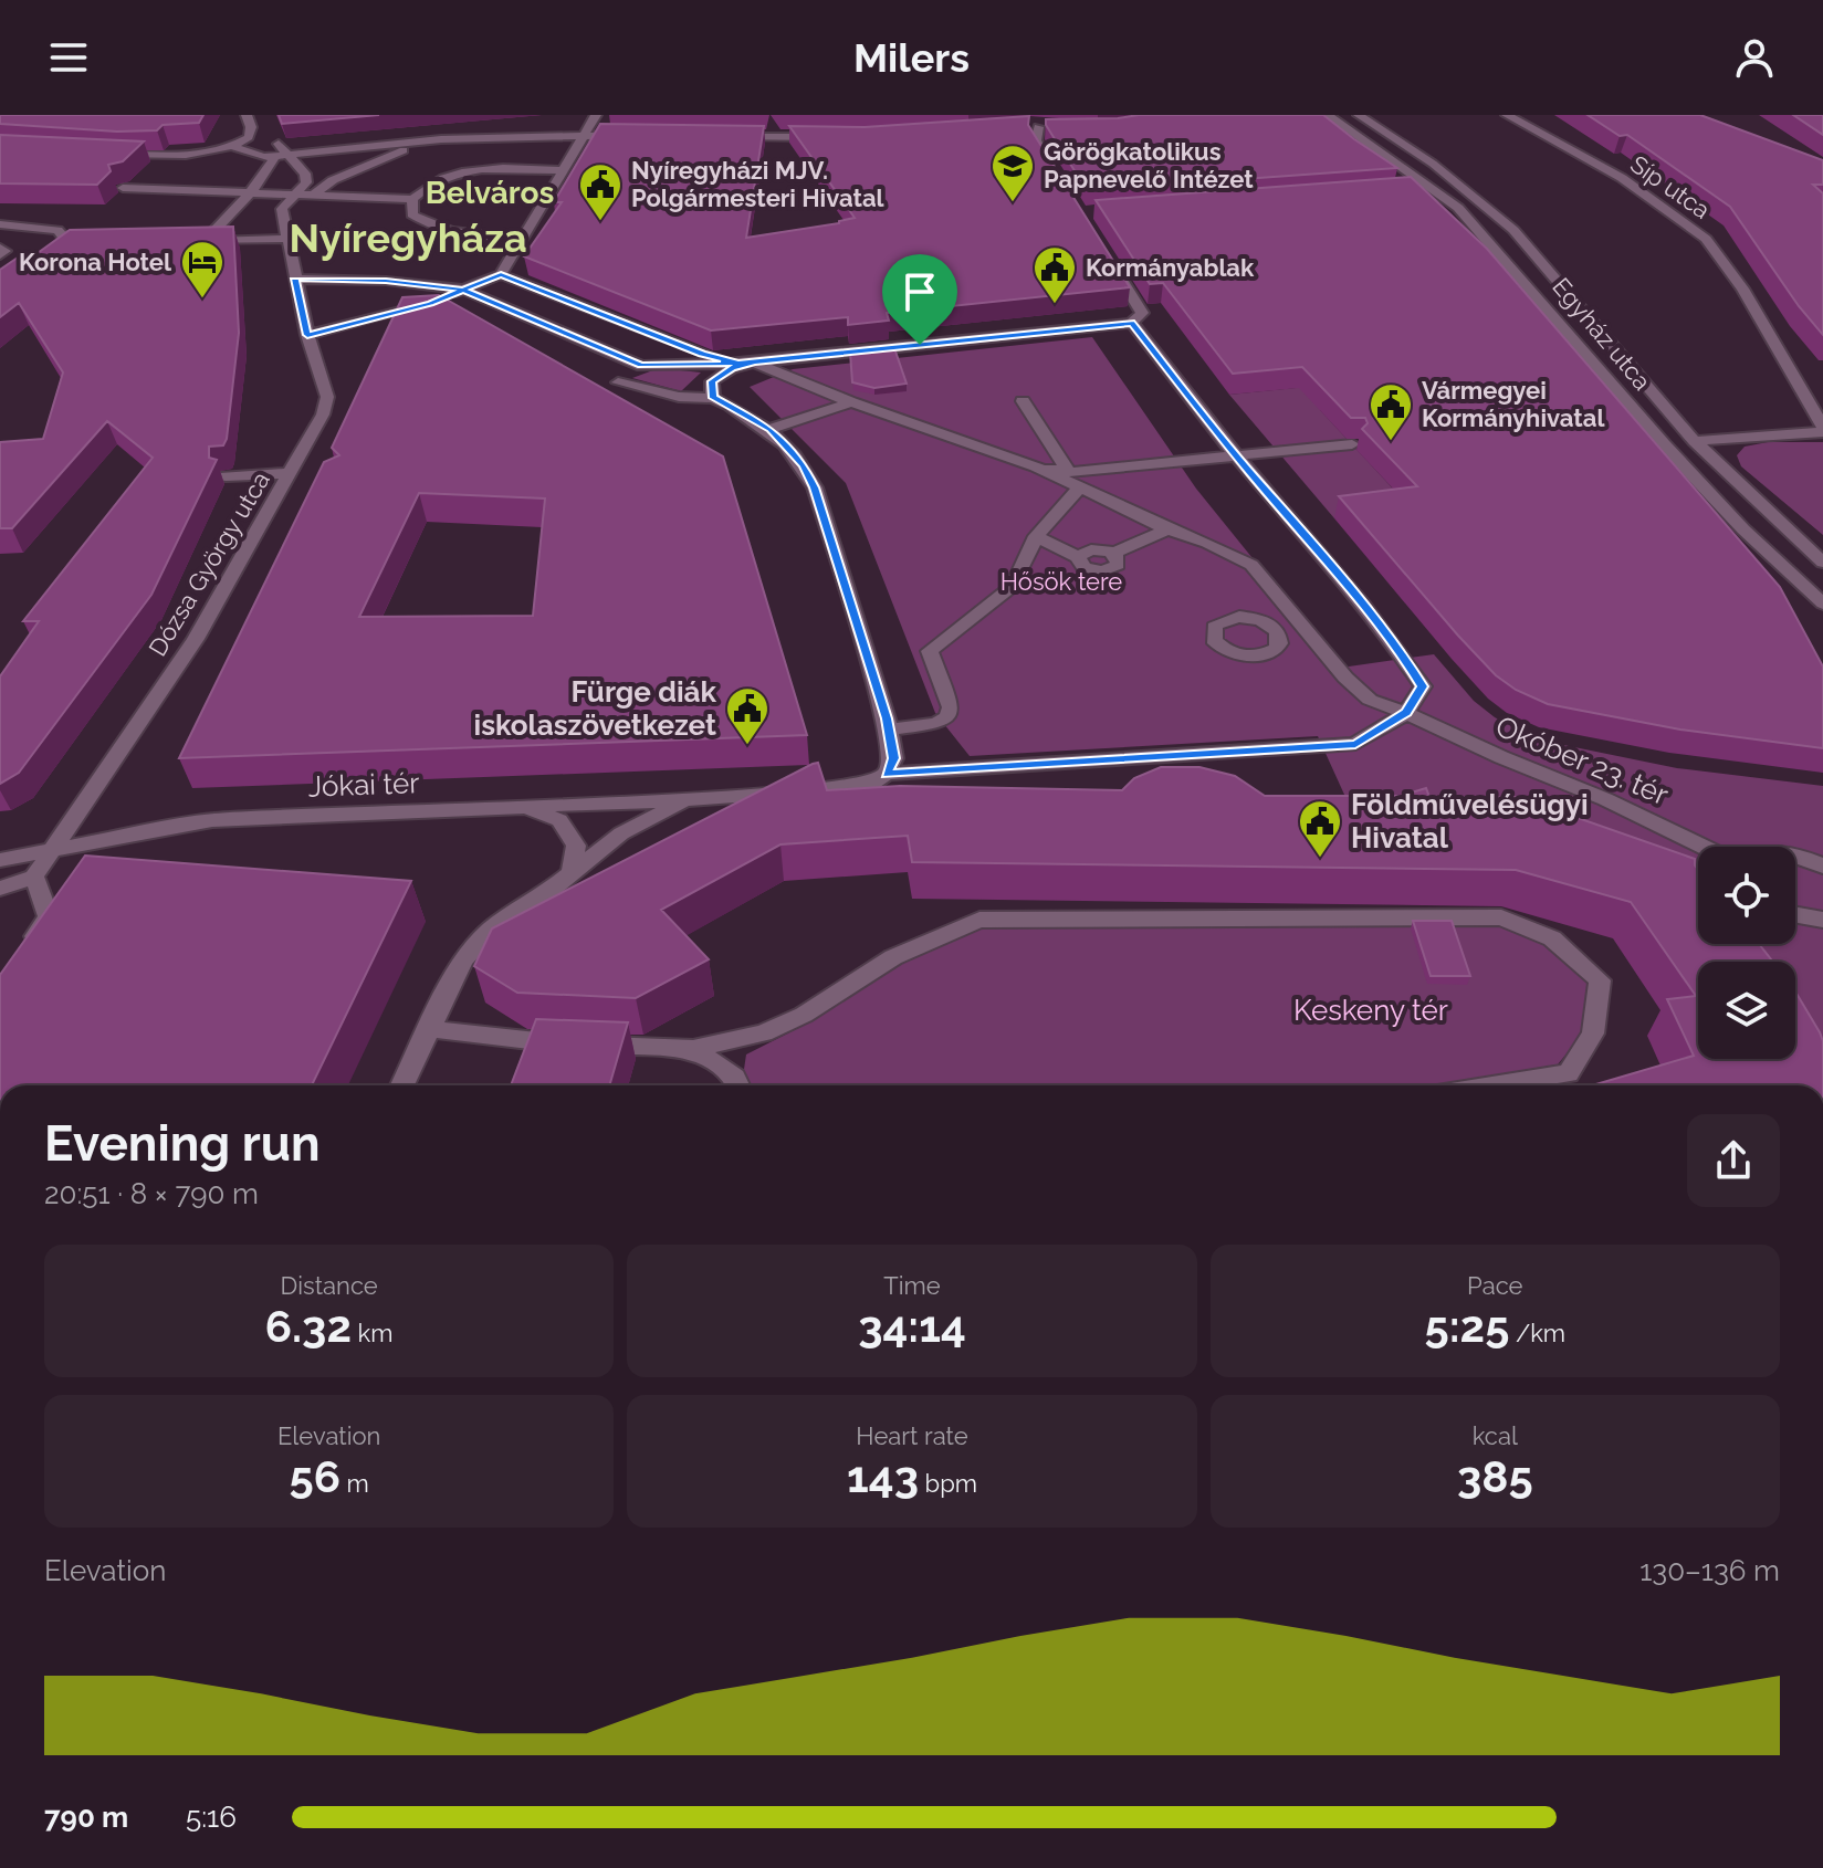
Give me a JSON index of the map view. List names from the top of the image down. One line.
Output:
{"streets":{"street":["Síp utca","Egyház utca","Dózsa György utca","Okóber 23. tér","Jókai tér"]},"crossings":[["Síp utca","Egyház utca"],["Dózsa György utca","Jókai tér"]],"districts":["Belváros","Nyíregyháza"],"parks":["Hősök tere","Keskeny tér"],"places":{"school or university":["Görögkatolikus Papnevelő Intézet"],"public building":["Nyíregyházi MJV. Polgármesteri Hivatal","Kormányablak","Vármegyei Kormányhivatal","Fürge diák iskolaszövetkezet","Földművelésügyi Hivatal"],"hotel":["Korona Hotel"]},"page":{"header":"Milers","heading":["Evening run","20:51 · 8 × 790 m"],"stats":[["Distance","6.32 km"],["Time","34:14"],["Pace","5:25 /km"],["Elevation","56 m"],["Heart rate","143 bpm"],["kcal","385"]],"chart":["Elevation","130–136 m"],"list":[{"name":"790 m","note":"5:16"}]}}
